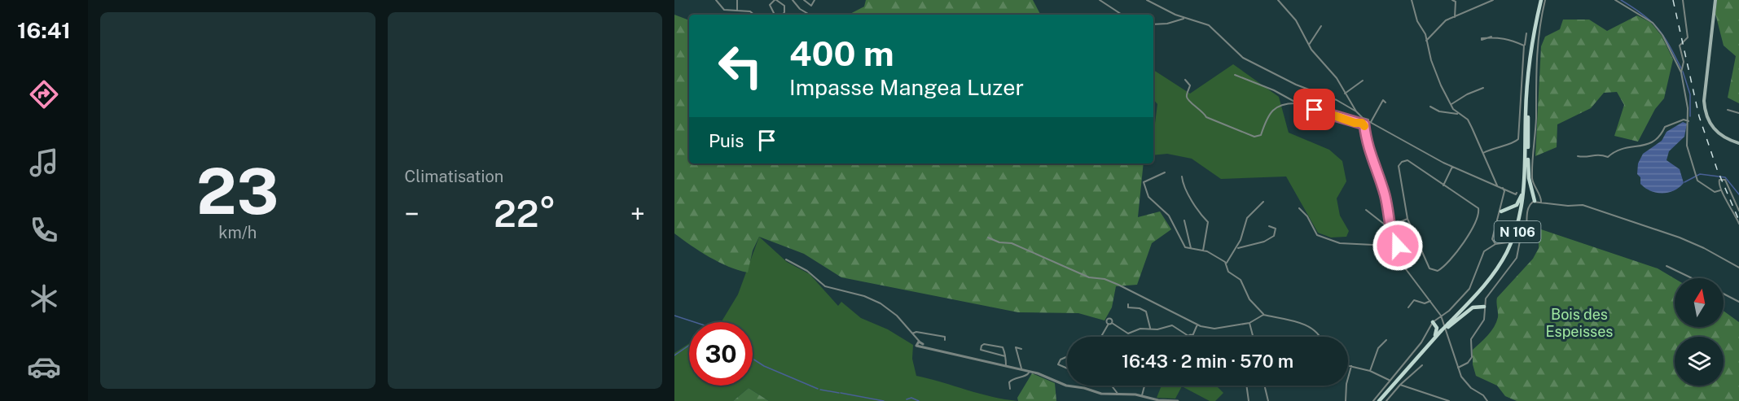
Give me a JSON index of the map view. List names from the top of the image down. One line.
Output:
{"streets":{"main road":["N 106"]},"parks":["Bois des Espeisses"],"north":"top","page":{"tabs":"16:41","tile":[["23","km/h"],"Climatisation"],"turn":["400 m","Impasse Mangea Luzer"],"then":"Puis","heat":["−","22°","+"],"limit":"30","trip":"16:43 · 2 min · 570 m"}}
